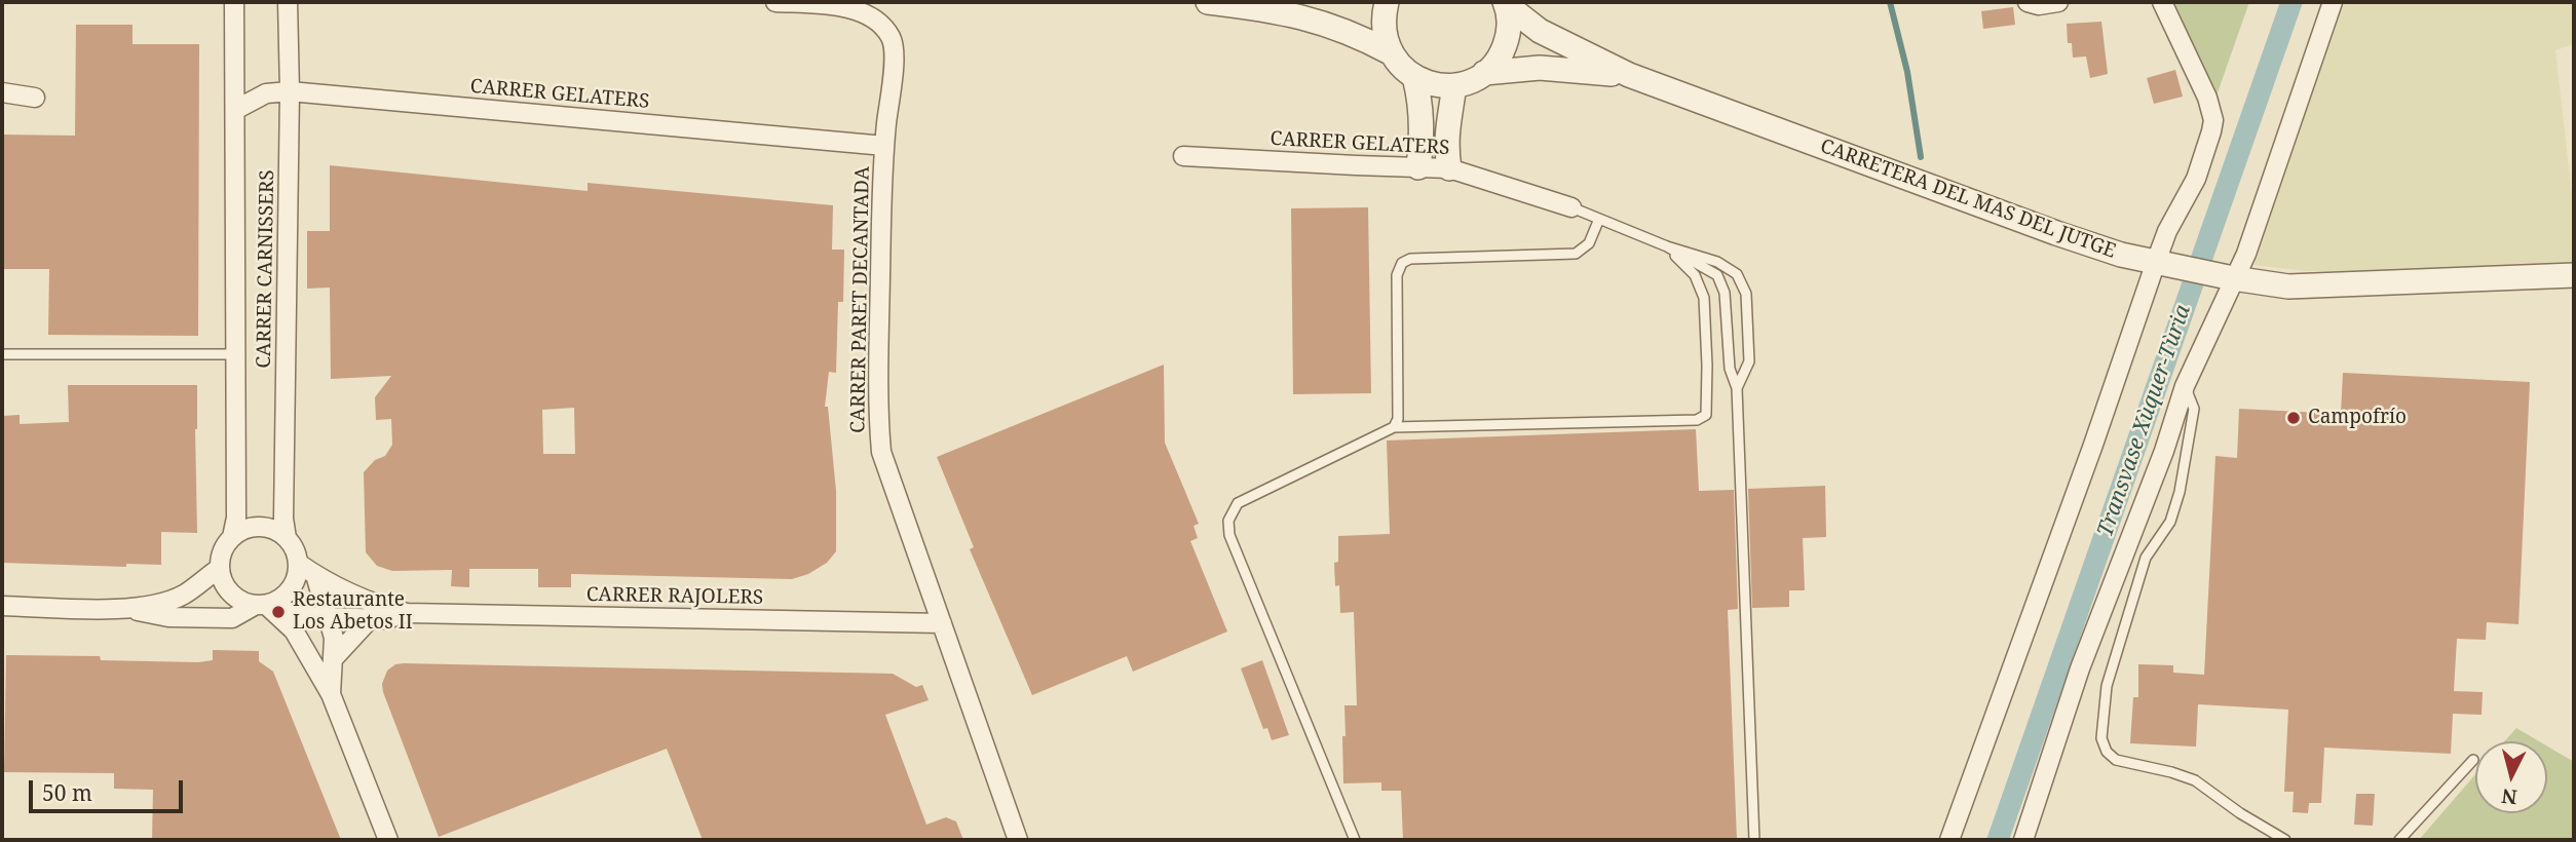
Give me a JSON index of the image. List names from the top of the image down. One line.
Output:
{"streets":{"street":["CARRER GELATERS","CARRETERA DEL MAS DEL JUTGE","CARRER CARNISSERS","CARRER PARET DECANTADA","CARRER RAJOLERS"]},"crossings":[["CARRER GELATERS","CARRER CARNISSERS"],["CARRER GELATERS","CARRER PARET DECANTADA"],["CARRER CARNISSERS","CARRER RAJOLERS"],["CARRER PARET DECANTADA","CARRER RAJOLERS"]],"water":["Transvase Xùquer-Tùria"],"places":["Campofrío","Restaurante Los Abetos II"],"scale_bar":"50 m","north":"bottom"}
